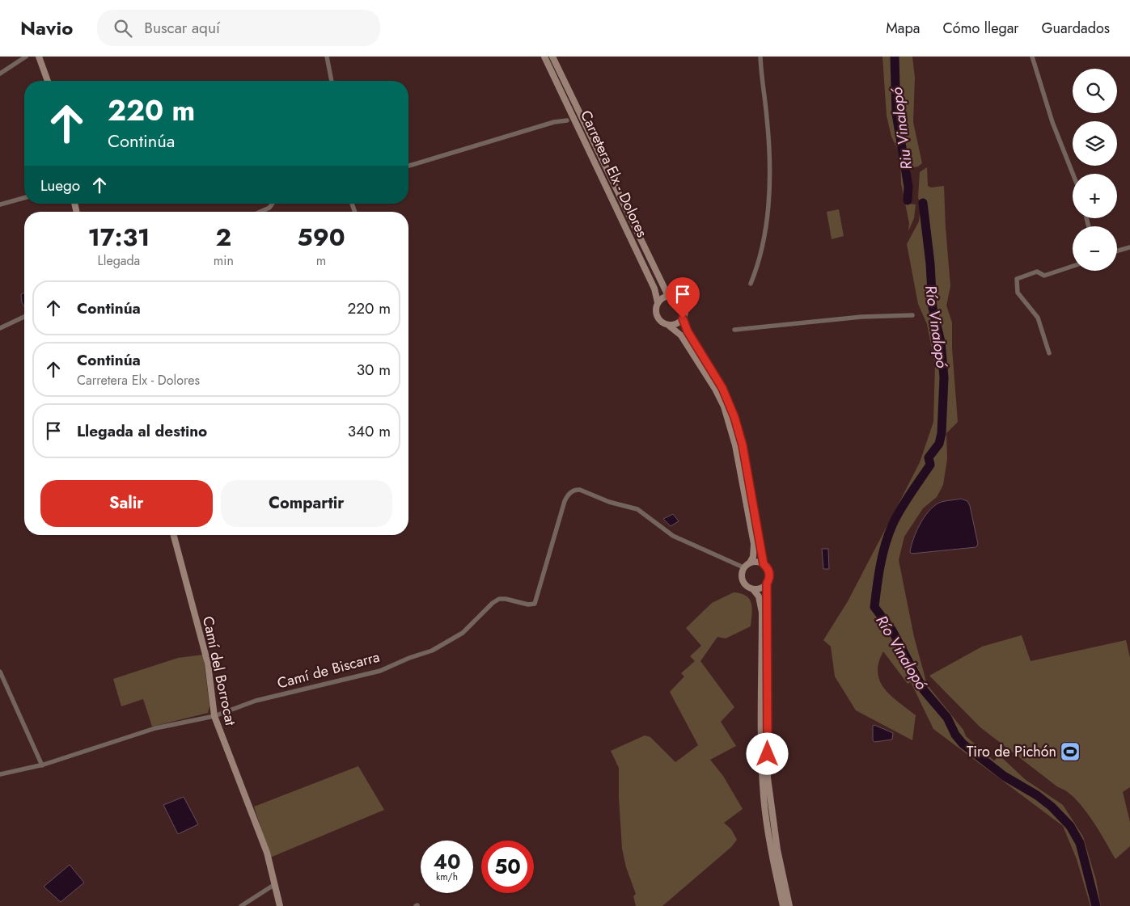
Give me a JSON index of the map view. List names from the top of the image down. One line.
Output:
{"streets":{"main road":["Carretera Elx - Dolores","Camí del Borrocat"],"street":["Camí de Biscarra"]},"crossings":[["Camí de Biscarra","Camí del Borrocat"]],"water":["Riu Vinalopó","Río Vinalopó"],"places":{"sports":["Tiro de Pichón"]},"page":{"header":"Navio","search":"Buscar aquí","nav":["Mapa","Cómo llegar","Guardados"],"map_buttons":["+","−"],"turn":["220 m","Continúa"],"then":"Luego","eta":["17:31","Llegada","2","min","590","m"],"list":[{"name":"Continúa","value":"220 m"},{"name":"Continúa","note":"Carretera Elx - Dolores","value":"30 m"},{"name":"Llegada al destino","value":"340 m"}],"buttons":["Salir","Compartir"],"speed":"40 km/h","limit":"50"}}
